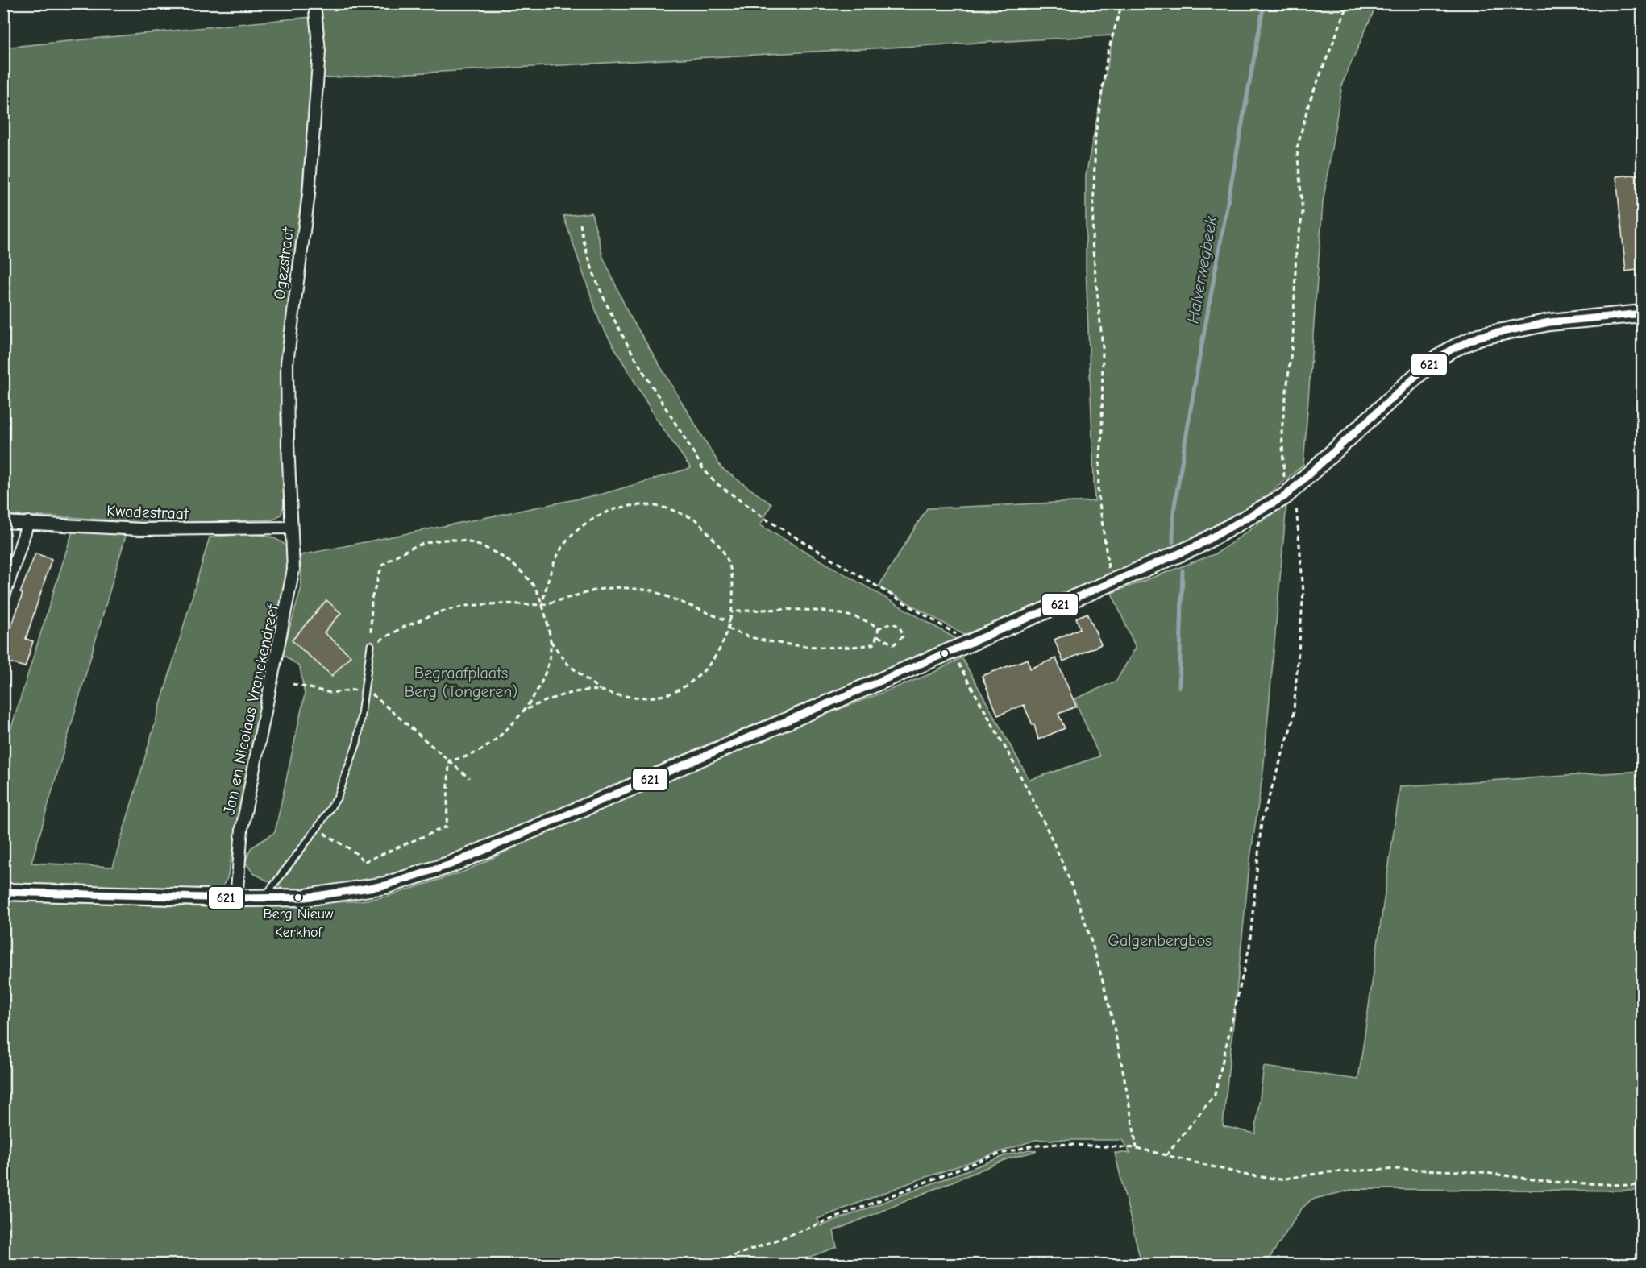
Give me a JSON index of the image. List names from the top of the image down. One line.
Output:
{"streets":{"street":["Ogezstraat","Kwadestraat","Jan en Nicolaas Vranckendreef"]},"crossings":[["Ogezstraat","Kwadestraat"],["Ogezstraat","Jan en Nicolaas Vranckendreef"],["Kwadestraat","Jan en Nicolaas Vranckendreef"]],"water":["Halverwegbeek"],"parks":["Begraafplaats Berg (Tongeren)","Galgenbergbos"],"places":["Berg Nieuw Kerkhof"],"lines":["transit line 621"]}
